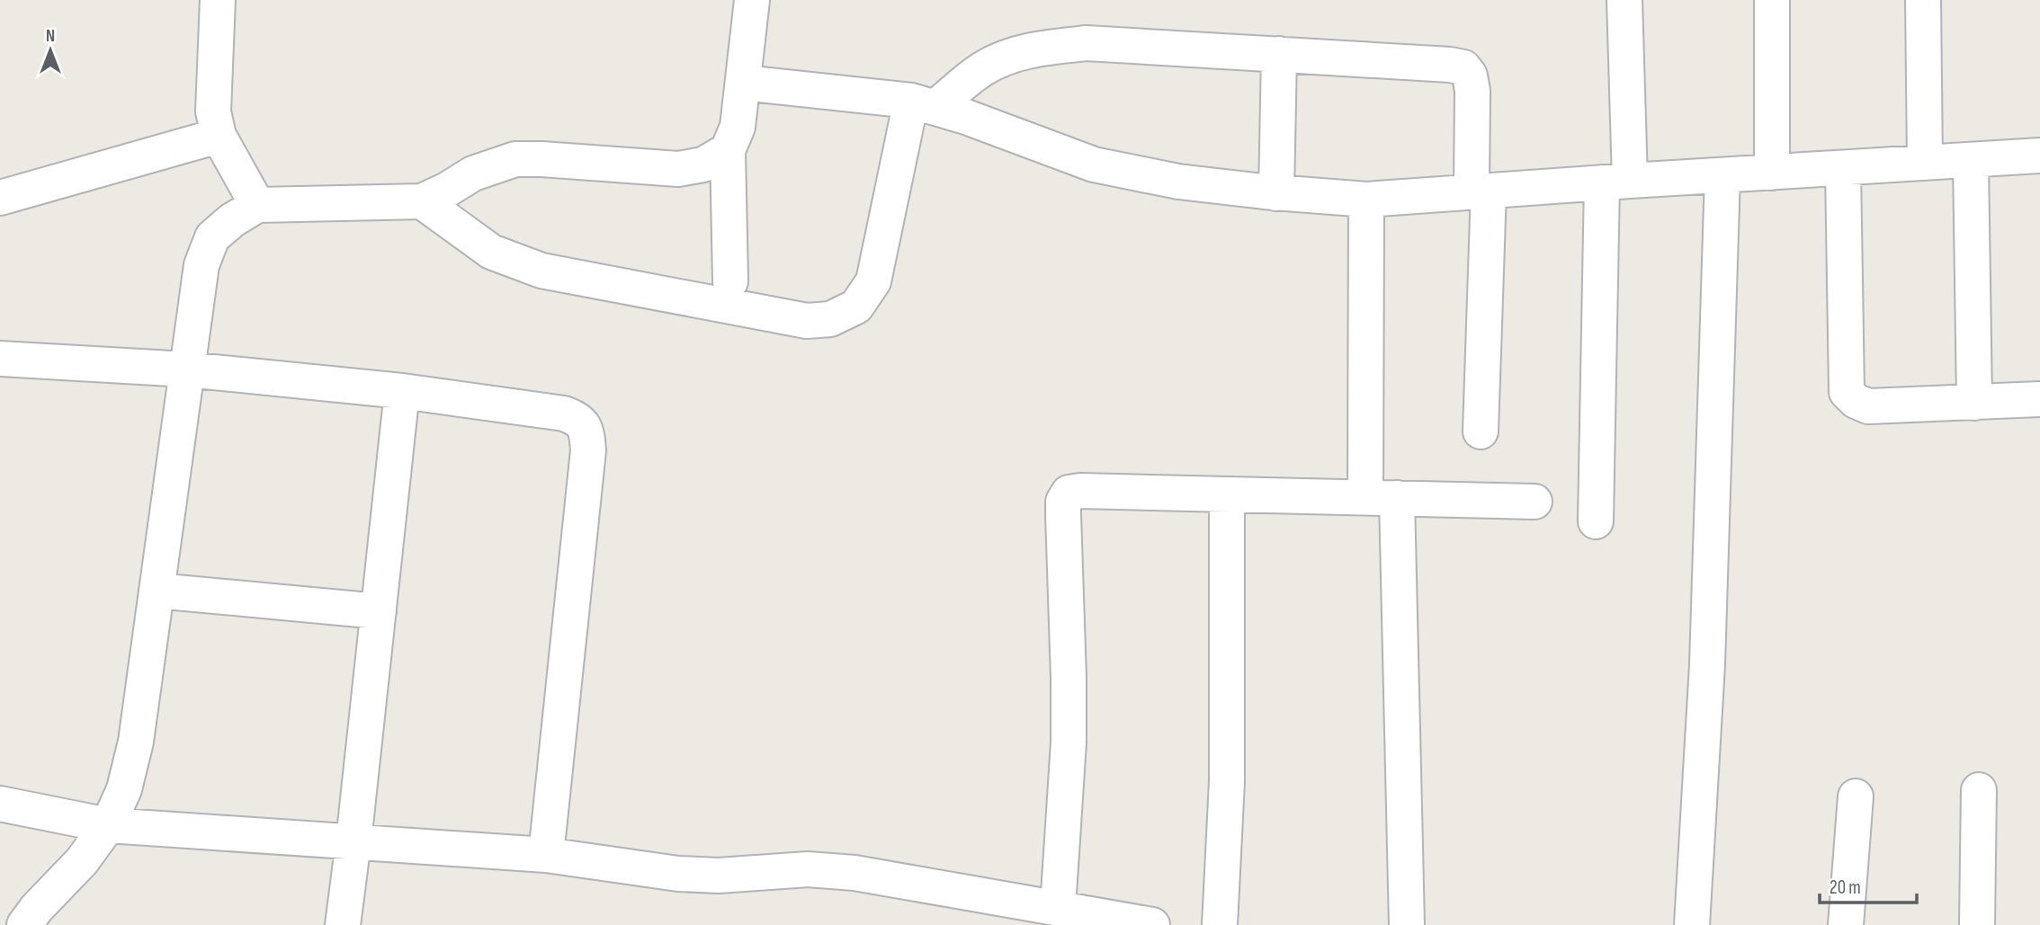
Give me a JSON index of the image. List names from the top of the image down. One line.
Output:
{"scale_bar":"20 m","north":"top"}
